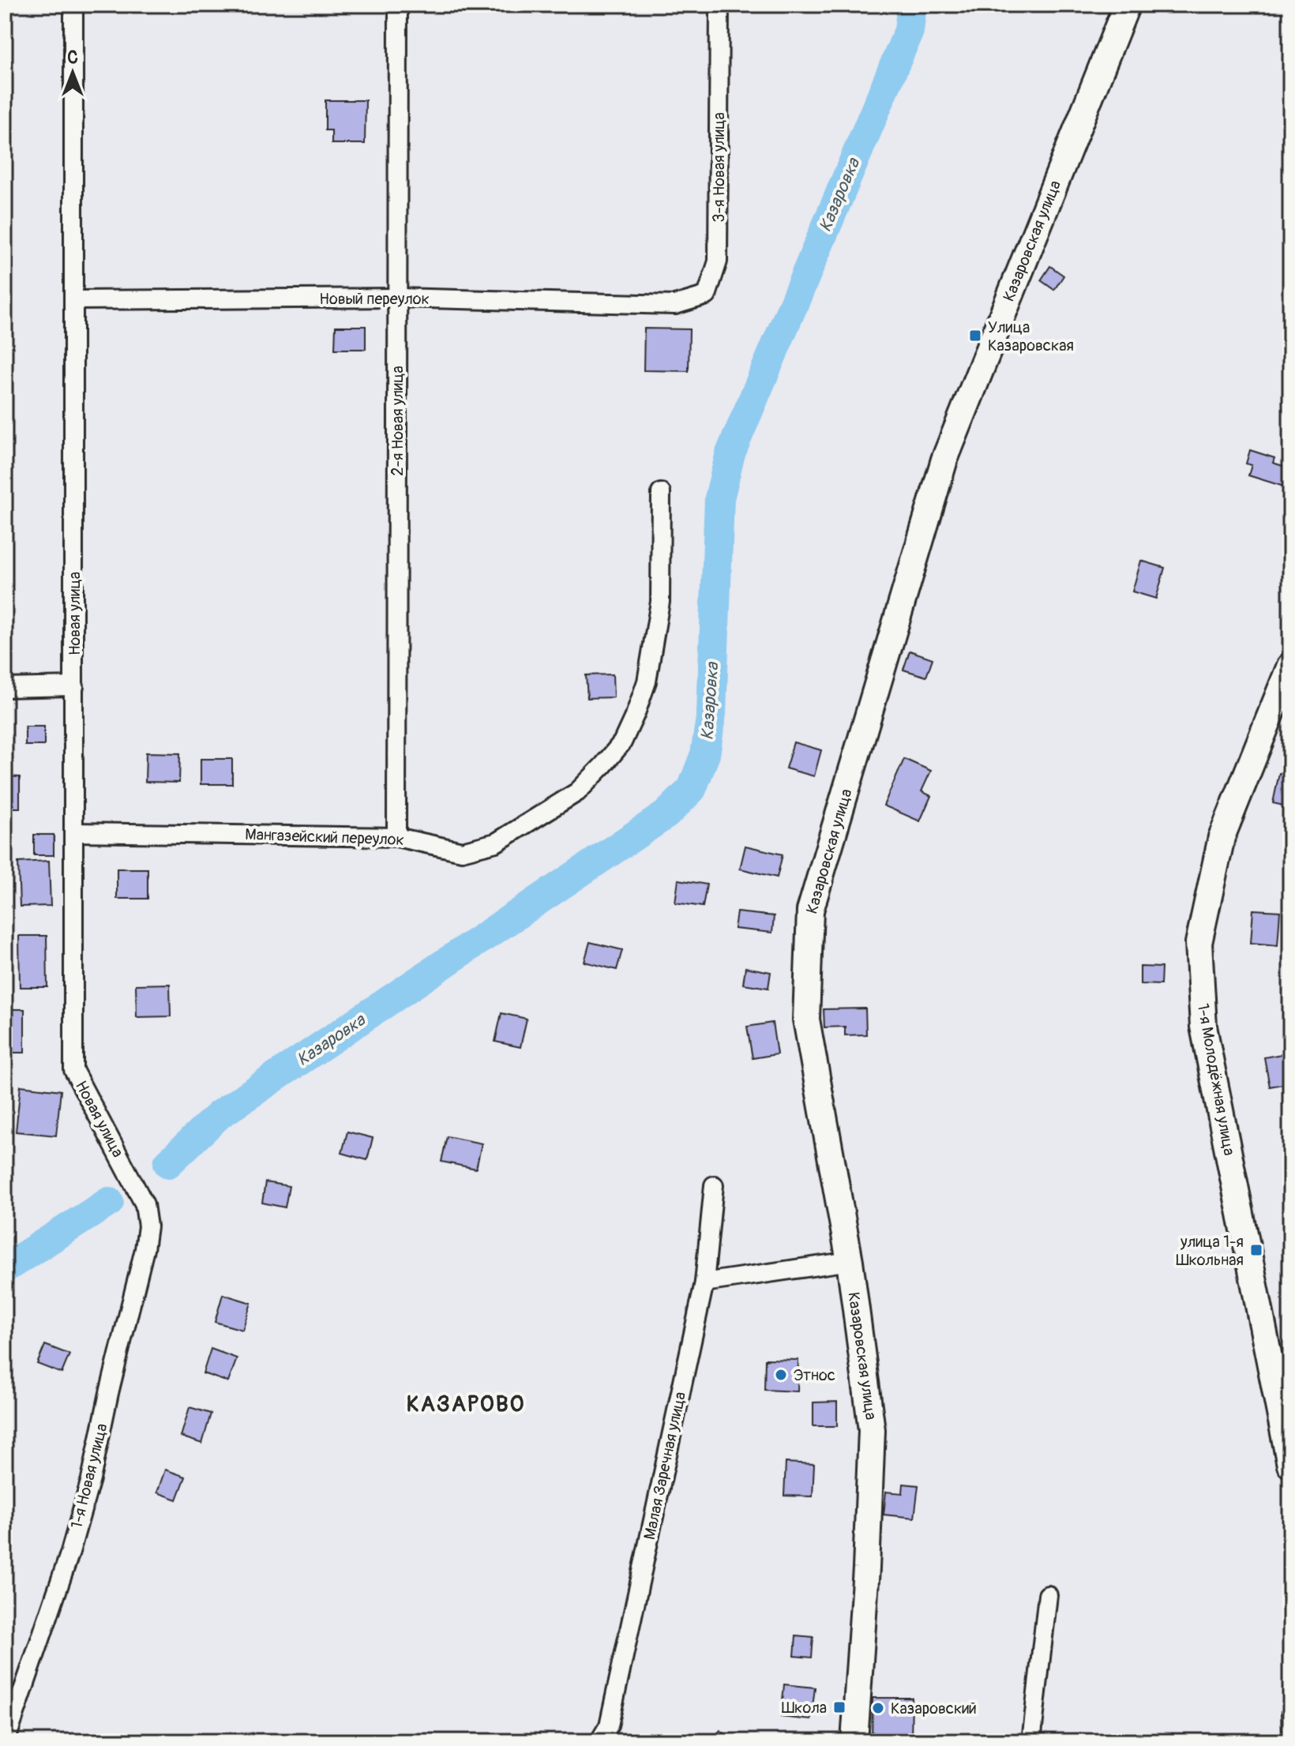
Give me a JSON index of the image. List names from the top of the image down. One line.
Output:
{"streets":{"street":["3-я Новая улица","Казаровская улица","Новый переулок","2-я Новая улица","Новая улица","Мангазейский переулок","1-я Молодёжная улица","Малая Заречная улица","1-я Новая улица"]},"crossings":[["3-я Новая улица","Новый переулок"],["Новый переулок","2-я Новая улица"],["Новый переулок","Новая улица"],["2-я Новая улица","Мангазейский переулок"],["Новая улица","Мангазейский переулок"],["Новая улица","1-я Новая улица"]],"districts":["КАЗАРОВО"],"water":["Казаровка"],"places":{"transit":["Улица Казаровская","улица 1-я Школьная","Школа"],"other":["Этнос","Казаровский"]},"north":"top"}
